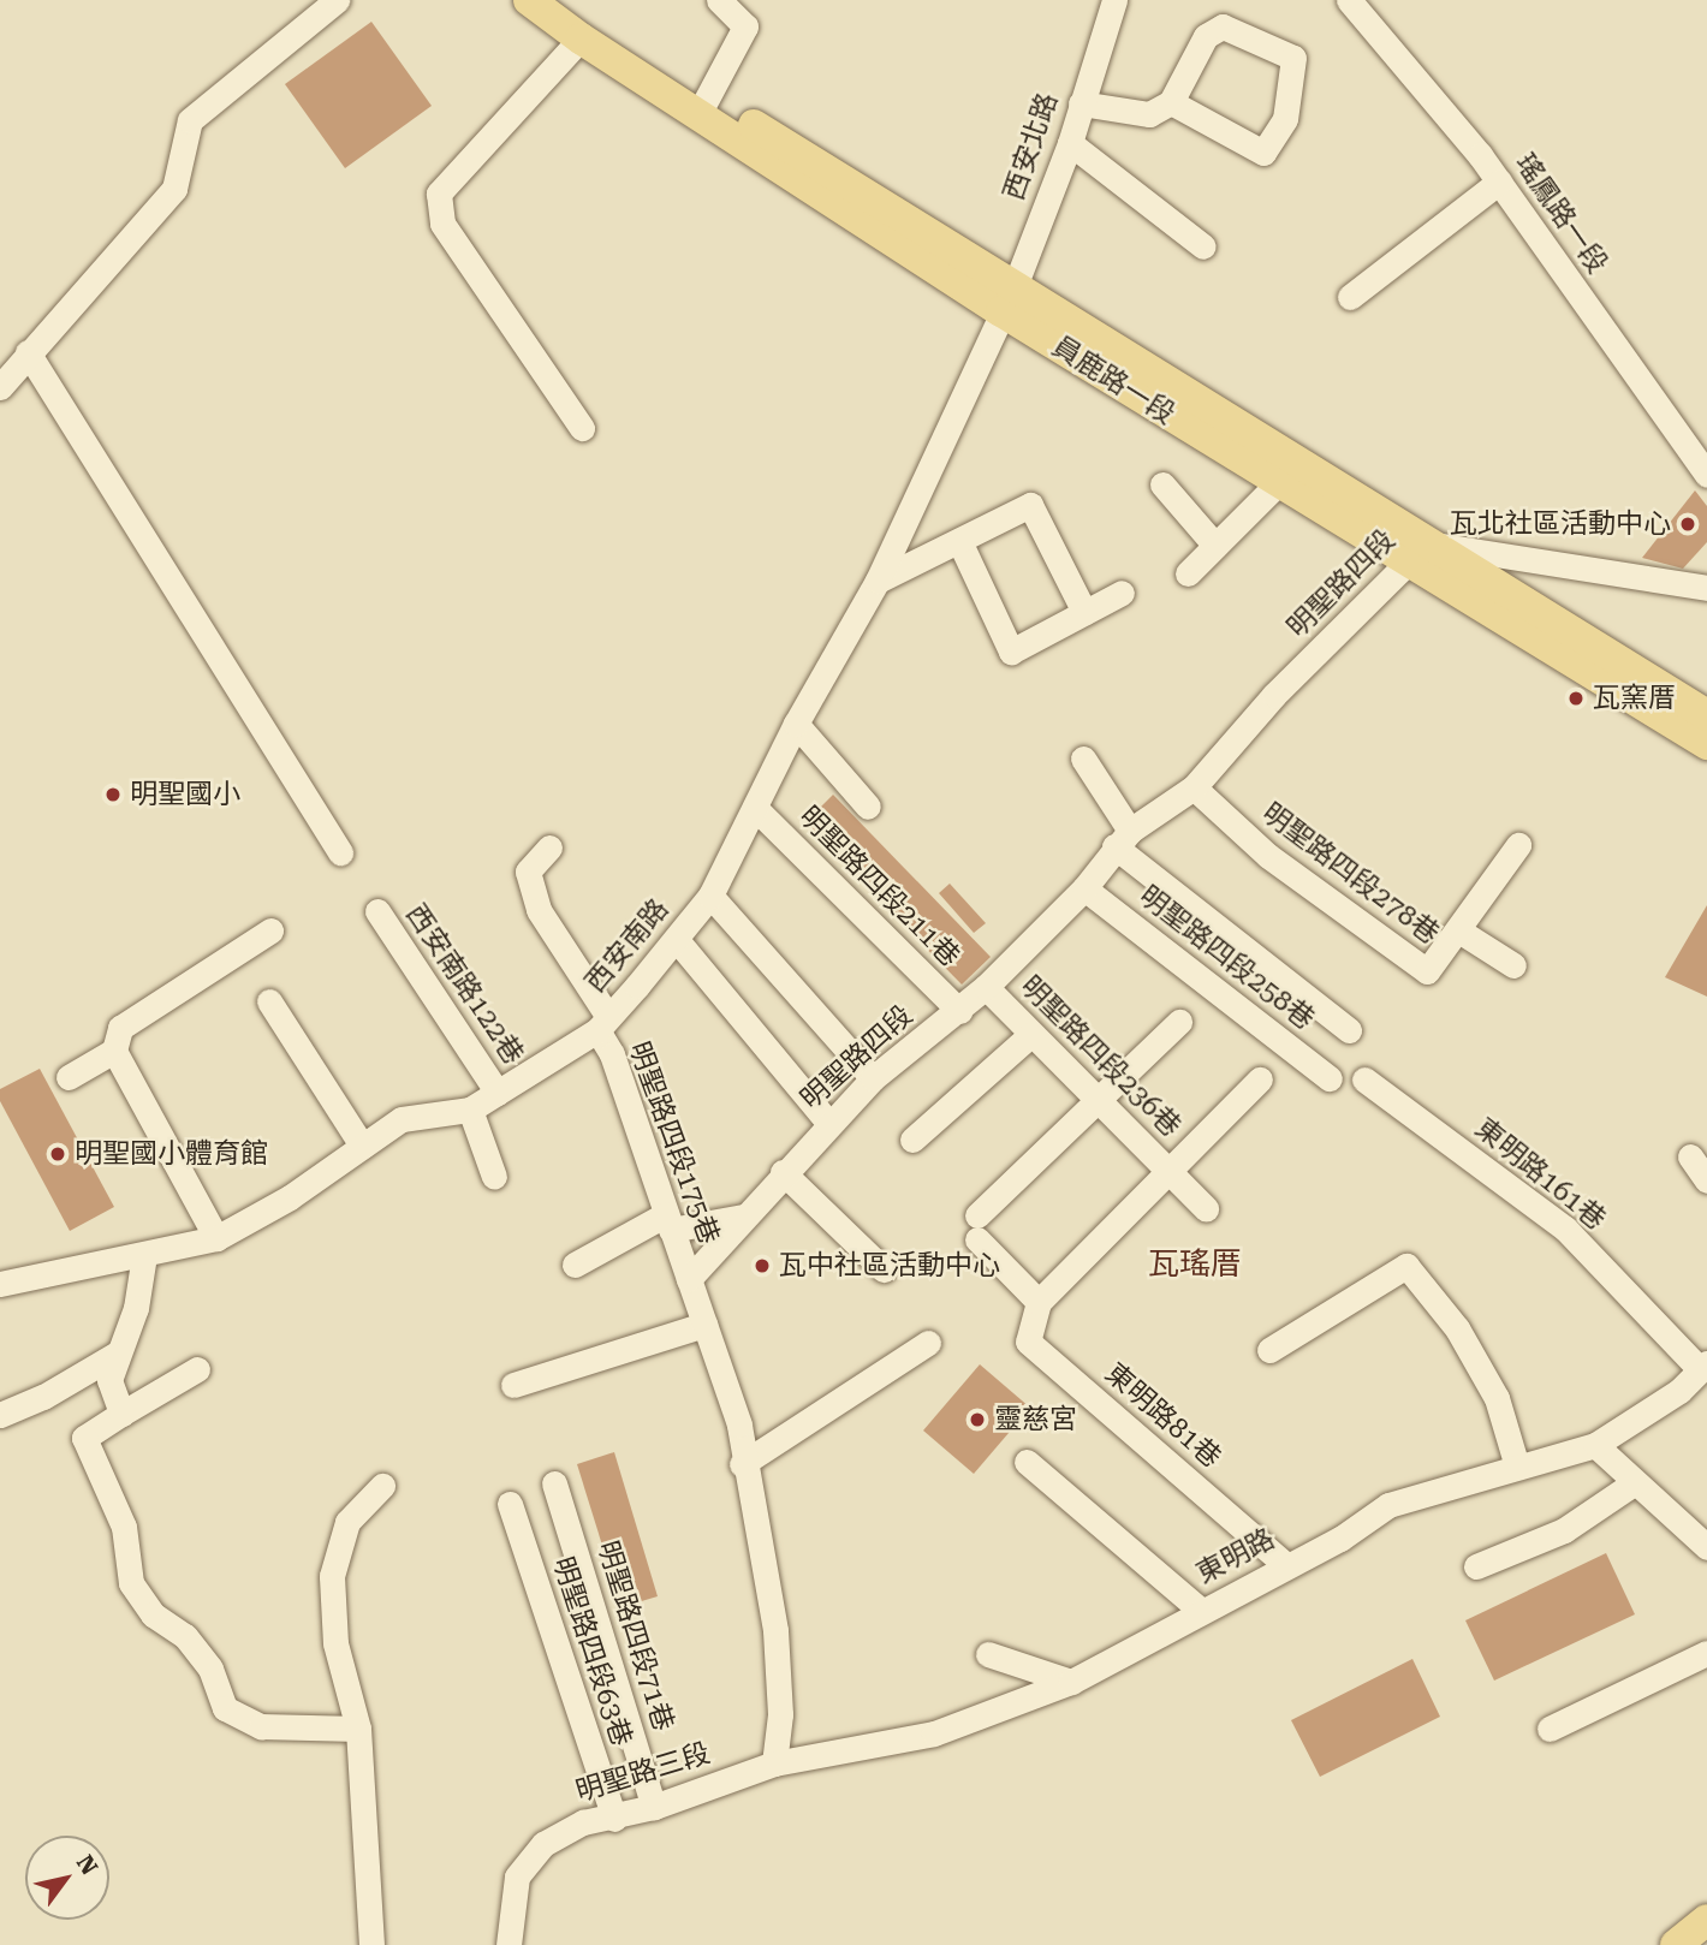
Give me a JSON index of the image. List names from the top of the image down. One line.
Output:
{"streets":{"main road":["員鹿路一段"],"street":["西安北路","瑤鳳路一段","明聖路四段","明聖路四段278巷","明聖路四段211巷","西安南路","明聖路四段258巷","西安南路122巷","明聖路四段236巷","明聖路四段175巷","東明路161巷","東明路81巷","東明路","明聖路四段71巷","明聖路四段63巷","明聖路三段"]},"crossings":[["西安北路","員鹿路一段"],["西安北路","西安南路"],["員鹿路一段","明聖路四段"],["員鹿路一段","西安南路"],["明聖路四段","明聖路四段278巷"],["明聖路四段","明聖路四段211巷"],["明聖路四段","明聖路四段258巷"],["明聖路四段","明聖路四段236巷"],["明聖路四段","明聖路四段175巷"],["明聖路四段211巷","西安南路"],["西安南路","西安南路122巷"],["西安南路","明聖路四段175巷"],["東明路161巷","東明路"],["東明路81巷","東明路"],["東明路","明聖路三段"],["明聖路四段71巷","明聖路三段"],["明聖路四段63巷","明聖路三段"]],"districts":["瓦瑤厝"],"places":["瓦北社區活動中心","瓦窯厝","明聖國小","明聖國小體育館","瓦中社區活動中心","靈慈宮"],"north":"top right"}
